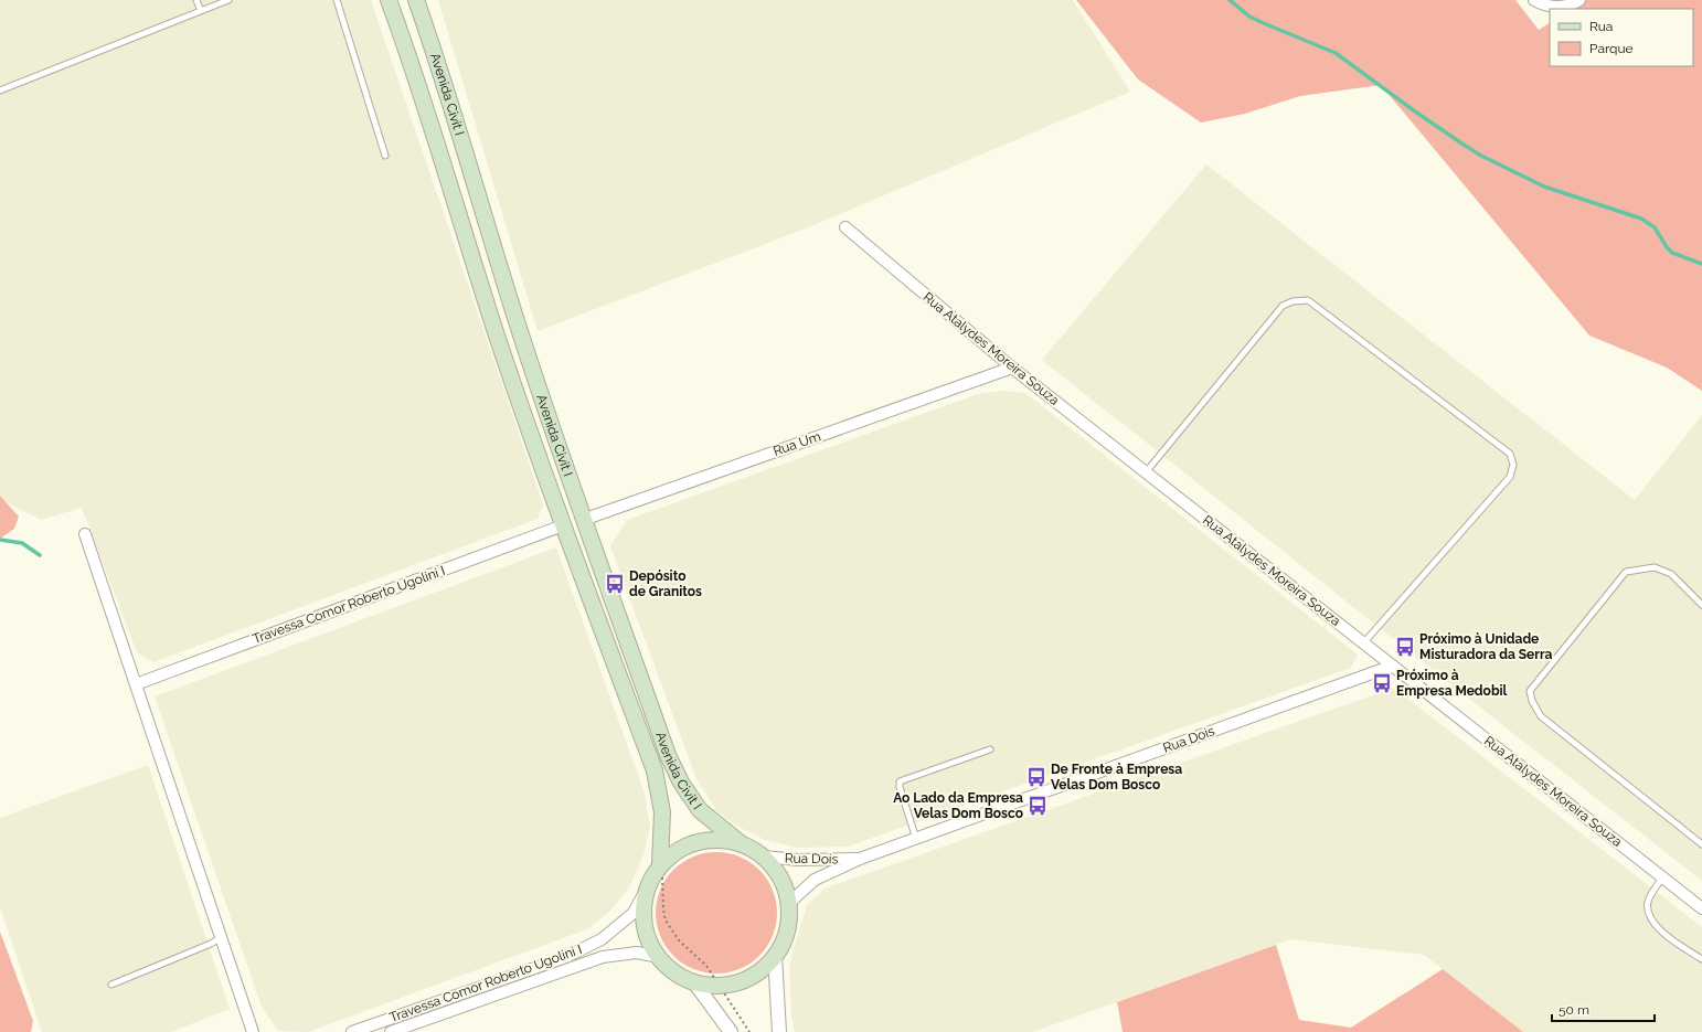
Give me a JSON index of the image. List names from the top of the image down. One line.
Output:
{"streets":{"main road":["Avenida Civit I"],"street":["Rua Atalydes Moreira Souza","Rua Um","Travessa Comor Roberto Ugolini I","Rua Dois"]},"crossings":[["Avenida Civit I","Rua Um"],["Avenida Civit I","Travessa Comor Roberto Ugolini I"],["Avenida Civit I","Rua Dois"],["Rua Atalydes Moreira Souza","Rua Um"],["Rua Atalydes Moreira Souza","Rua Dois"],["Travessa Comor Roberto Ugolini I","Rua Dois"]],"places":{"bus stop":["Depósito de Granitos","Próximo à Unidade Misturadora da Serra","Próximo à Empresa Medobil","De Fronte à Empresa Velas Dom Bosco","Ao Lado da Empresa Velas Dom Bosco"]},"legend":["Rua","Parque"],"scale_bar":"50 m"}
